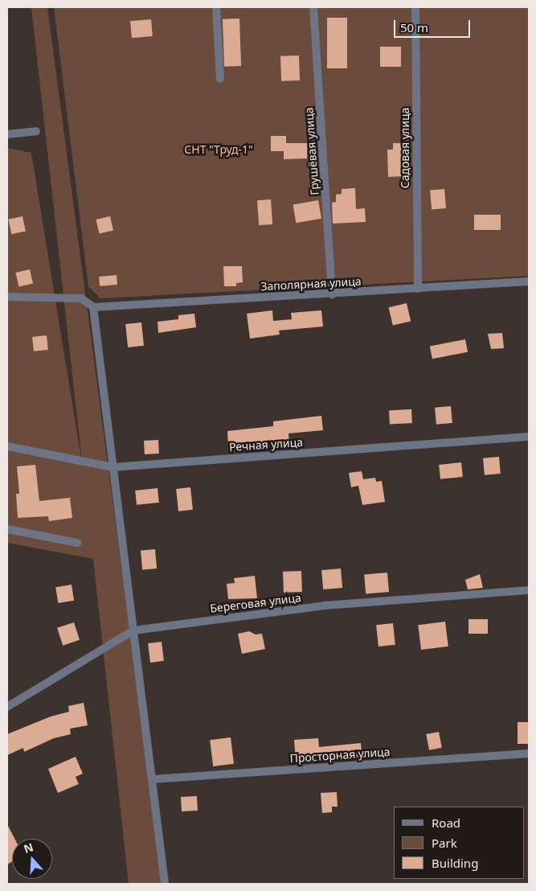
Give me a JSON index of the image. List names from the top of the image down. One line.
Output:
{"streets":{"street":["Садовая улица","Грушёвая улица","Заполярная улица","Речная улица","Береговая улица","Просторная улица"]},"crossings":[["Садовая улица","Заполярная улица"],["Грушёвая улица","Заполярная улица"]],"parks":["СНТ \"Труд-1\""],"legend":["Road","Park","Building"],"scale_bar":"50 m","north":"top"}
